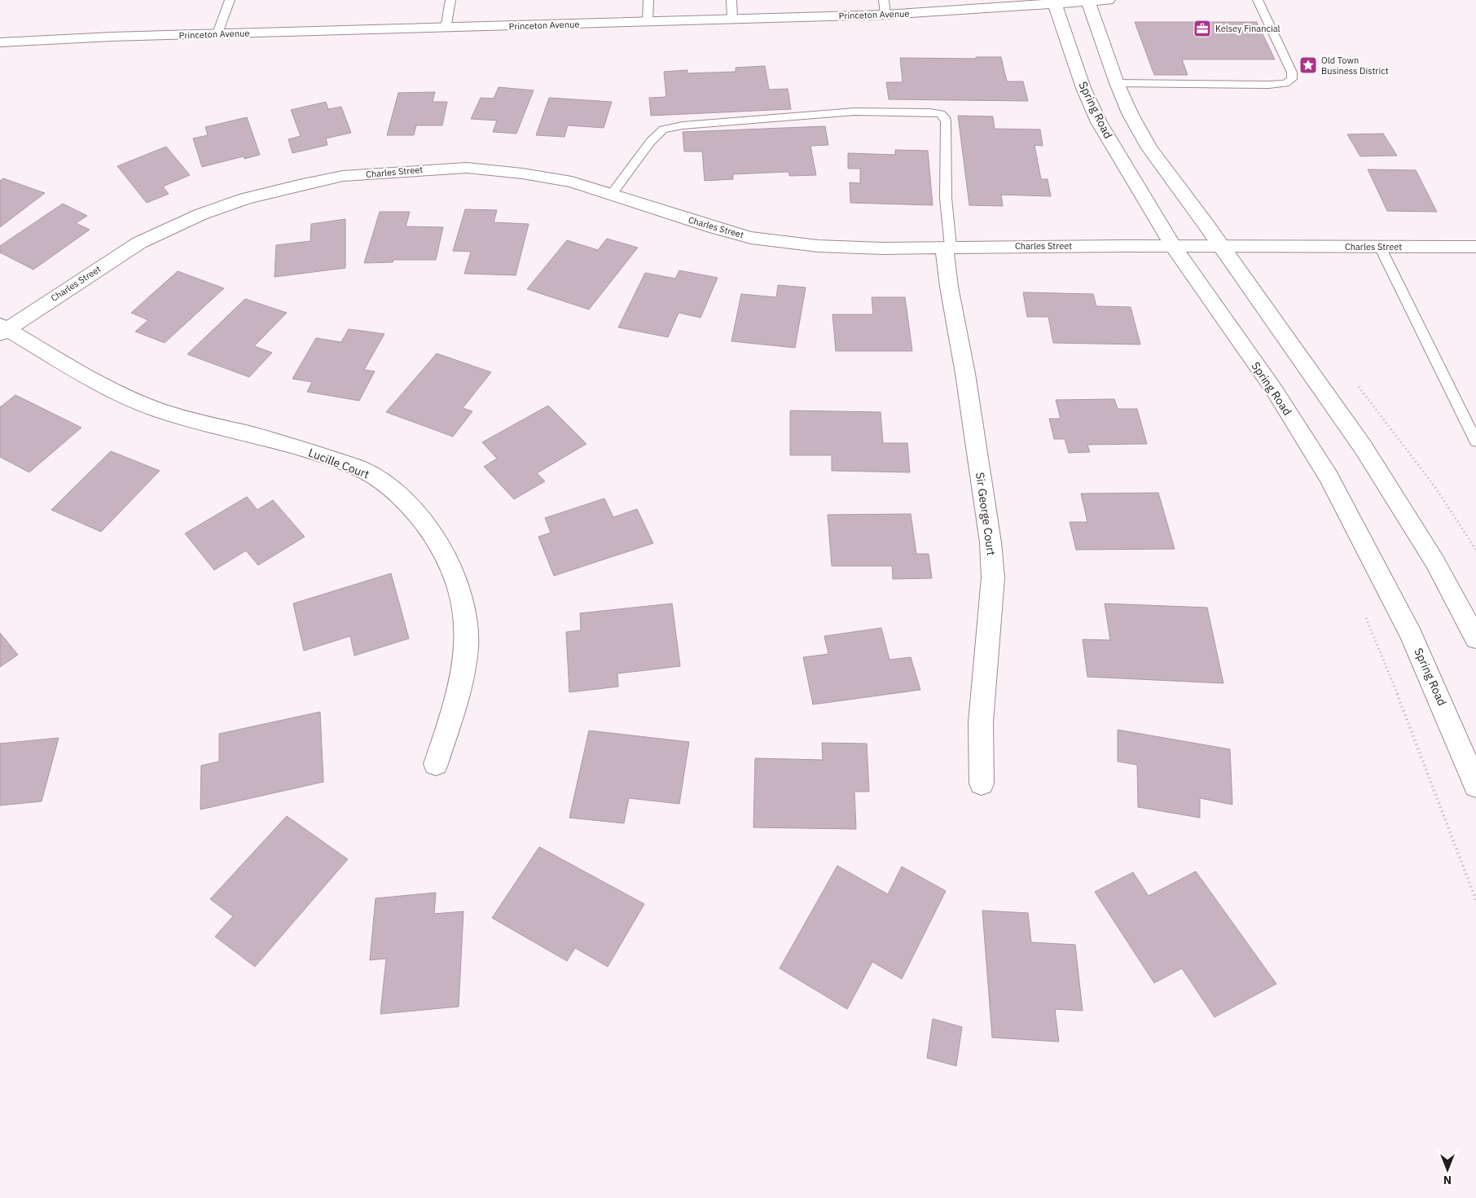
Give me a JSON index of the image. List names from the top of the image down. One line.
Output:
{"streets":{"street":["Princeton Avenue","Spring Road","Charles Street","Lucille Court","Sir George Court"]},"crossings":[["Princeton Avenue","Spring Road"],["Spring Road","Charles Street"],["Charles Street","Lucille Court"],["Charles Street","Sir George Court"]],"places":{"office":["Kelsey Financial"],"place":["Old Town Business District"]},"north":"bottom"}
